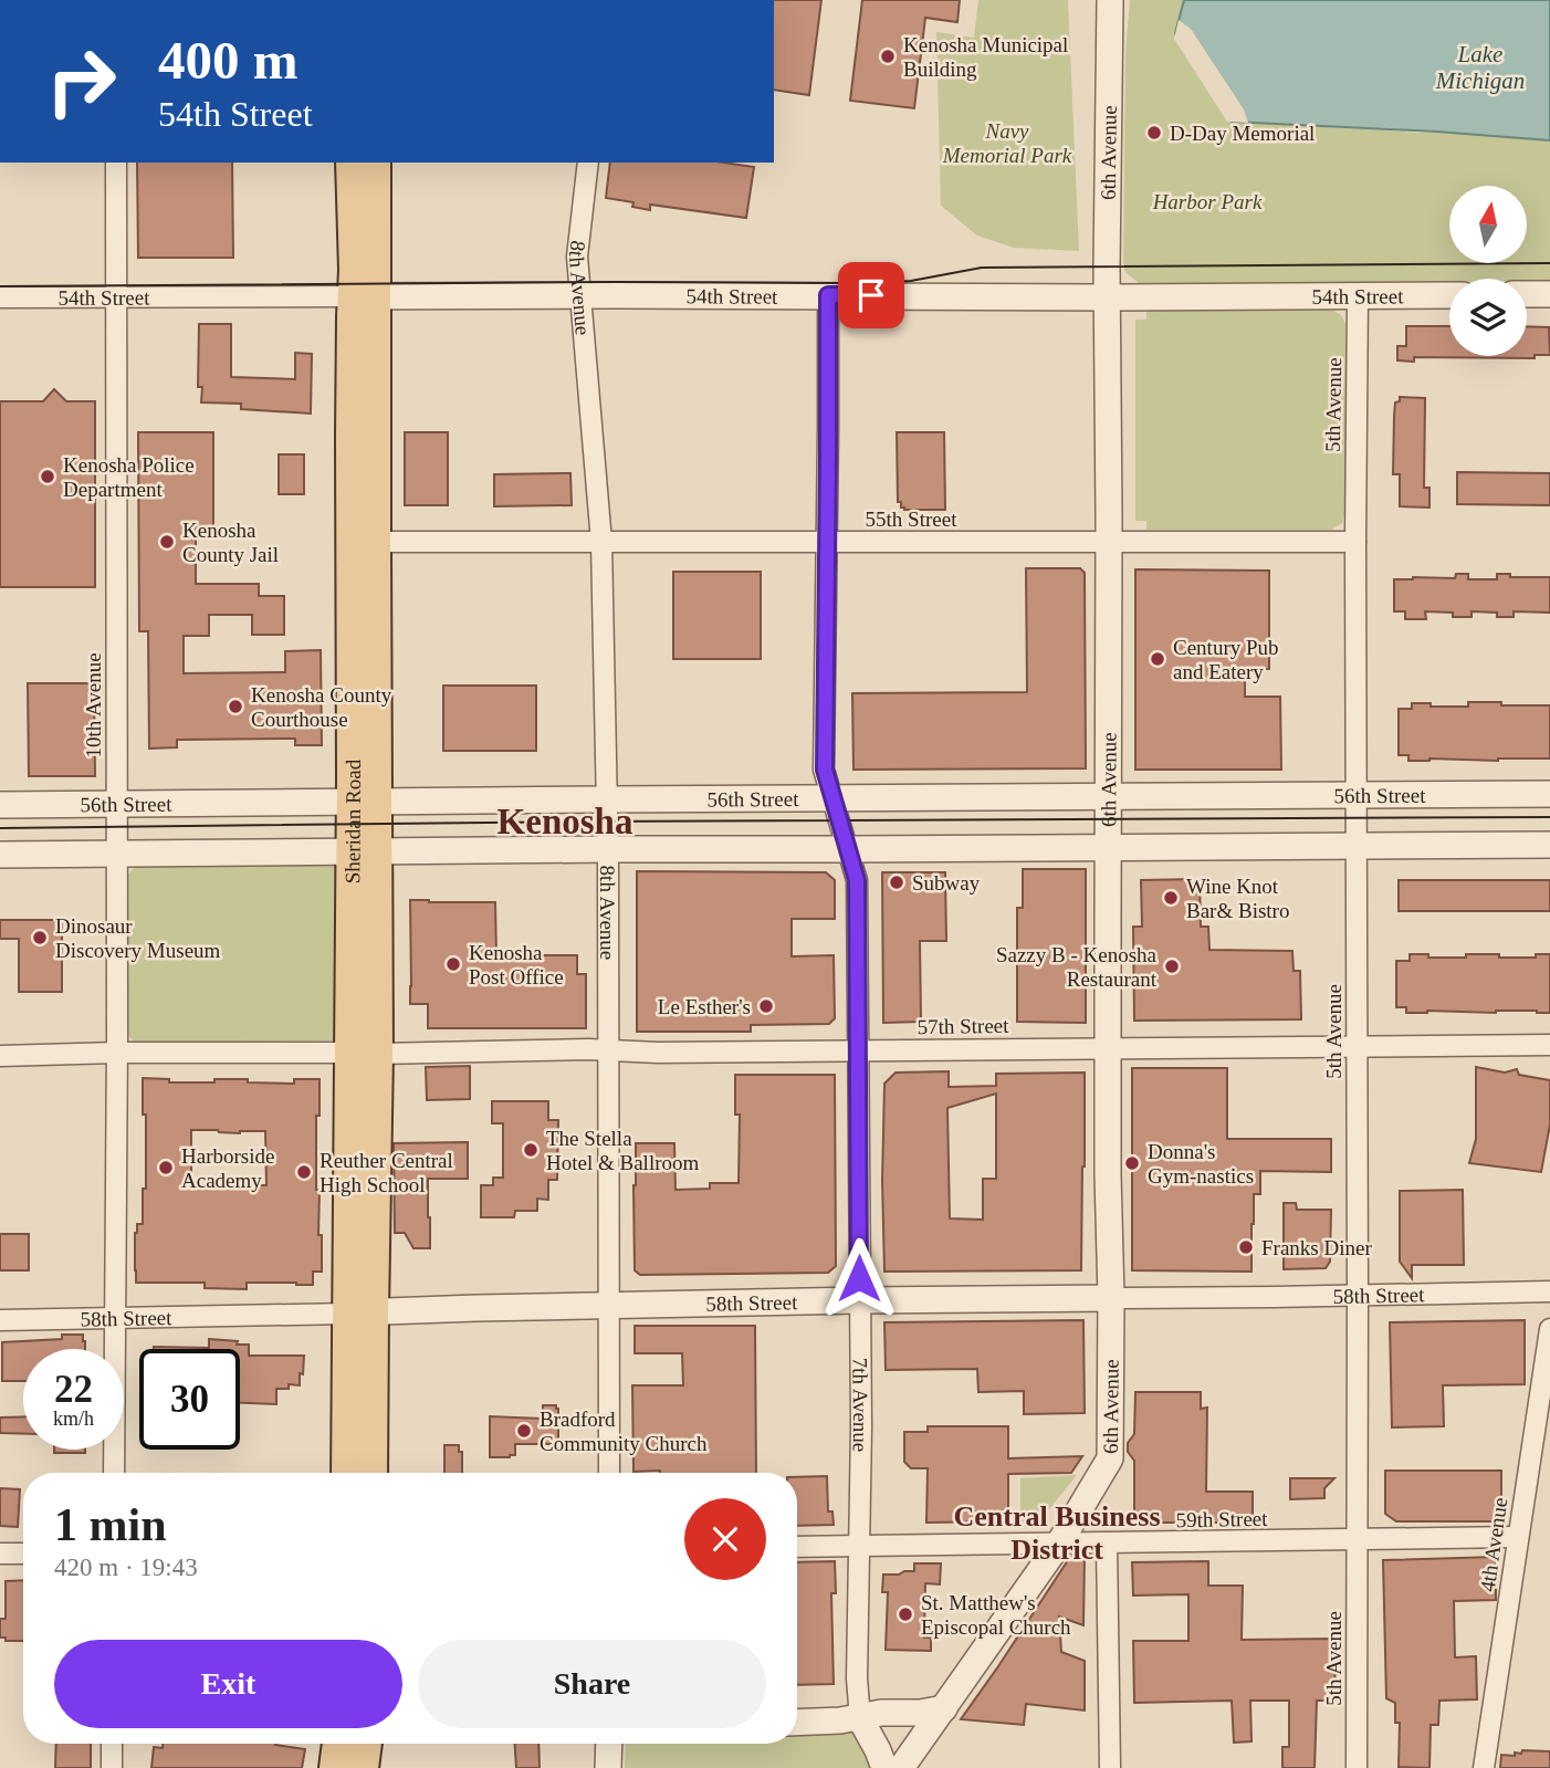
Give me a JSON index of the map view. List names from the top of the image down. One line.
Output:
{"streets":{"main road":["Sheridan Road"],"street":["6th Avenue","8th Avenue","54th Street","5th Avenue","55th Street","10th Avenue","56th Street","57th Street","58th Street","7th Avenue","59th Street","4th Avenue"]},"crossings":[["6th Avenue","54th Street"],["6th Avenue","55th Street"],["6th Avenue","56th Street"],["6th Avenue","57th Street"],["6th Avenue","58th Street"],["6th Avenue","59th Street"],["8th Avenue","54th Street"],["8th Avenue","55th Street"],["8th Avenue","56th Street"],["8th Avenue","57th Street"],["8th Avenue","58th Street"],["54th Street","5th Avenue"],["54th Street","10th Avenue"],["54th Street","Sheridan Road"],["54th Street","7th Avenue"],["5th Avenue","55th Street"],["5th Avenue","56th Street"],["5th Avenue","57th Street"],["5th Avenue","58th Street"],["5th Avenue","59th Street"],["55th Street","Sheridan Road"],["55th Street","7th Avenue"],["10th Avenue","56th Street"],["10th Avenue","57th Street"],["10th Avenue","58th Street"],["56th Street","Sheridan Road"],["56th Street","7th Avenue"],["Sheridan Road","57th Street"],["Sheridan Road","58th Street"],["57th Street","7th Avenue"],["58th Street","7th Avenue"],["7th Avenue","59th Street"],["59th Street","4th Avenue"]],"districts":["Kenosha","Central Business District"],"water":["Lake Michigan"],"parks":["Navy Memorial Park","Harbor Park"],"places":["Kenosha Municipal Building","D-Day Memorial","Kenosha Police Department","Kenosha County Jail","Century Pub and Eatery","Kenosha County Courthouse","Subway","Wine Knot Bar& Bistro","Dinosaur Discovery Museum","Kenosha Post Office","Sazzy B - Kenosha Restaurant","Le Esther's","The Stella Hotel & Ballroom","Donna's Gym-nastics","Harborside Academy","Reuther Central High School","Franks Diner","Bradford Community Church","St. Matthew's Episcopal Church"],"north":"top","page":{"turn":["400 m","54th Street"],"speed":"22 km/h","limit":"30","heading":["1 min","420 m · 19:43"],"buttons":["Exit","Share"]}}
